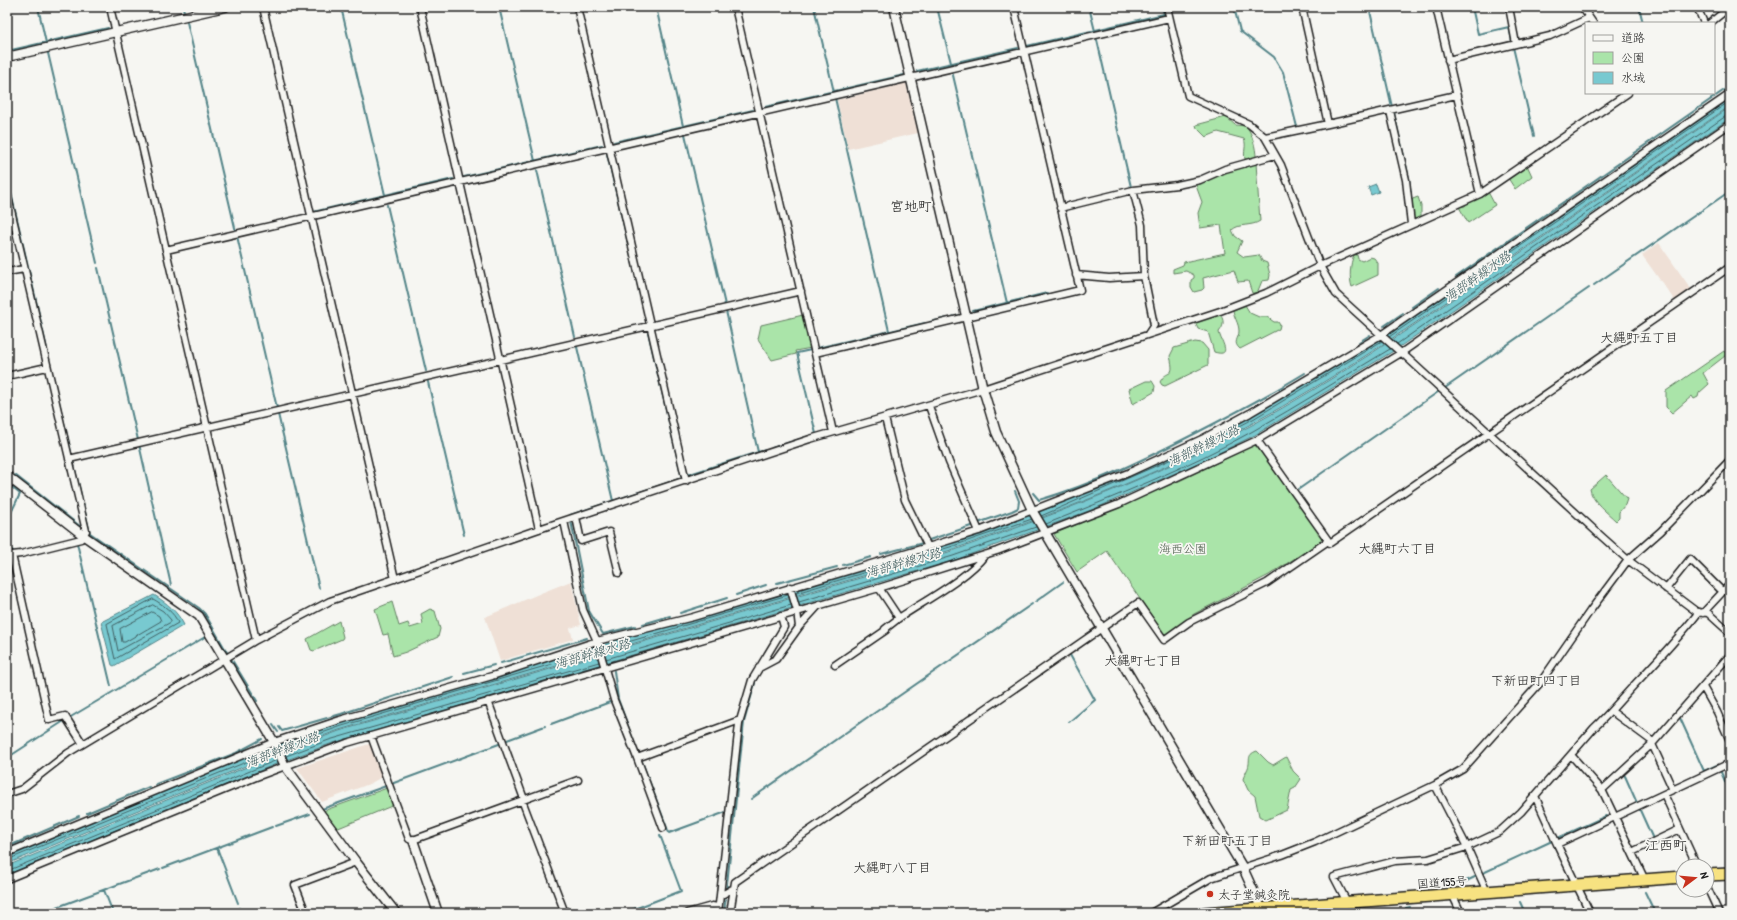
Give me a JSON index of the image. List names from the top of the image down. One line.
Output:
{"streets":{"highway":["国道155号"]},"districts":["宮地町","大縄町五丁目","大縄町六丁目","大縄町七丁目","下新田町四丁目","下新田町五丁目","江西町","大縄町八丁目"],"water":["海部幹線水路"],"parks":["海西公園"],"places":["太子堂鍼灸院"],"legend":["道路","公園","水域"],"north":"right"}
